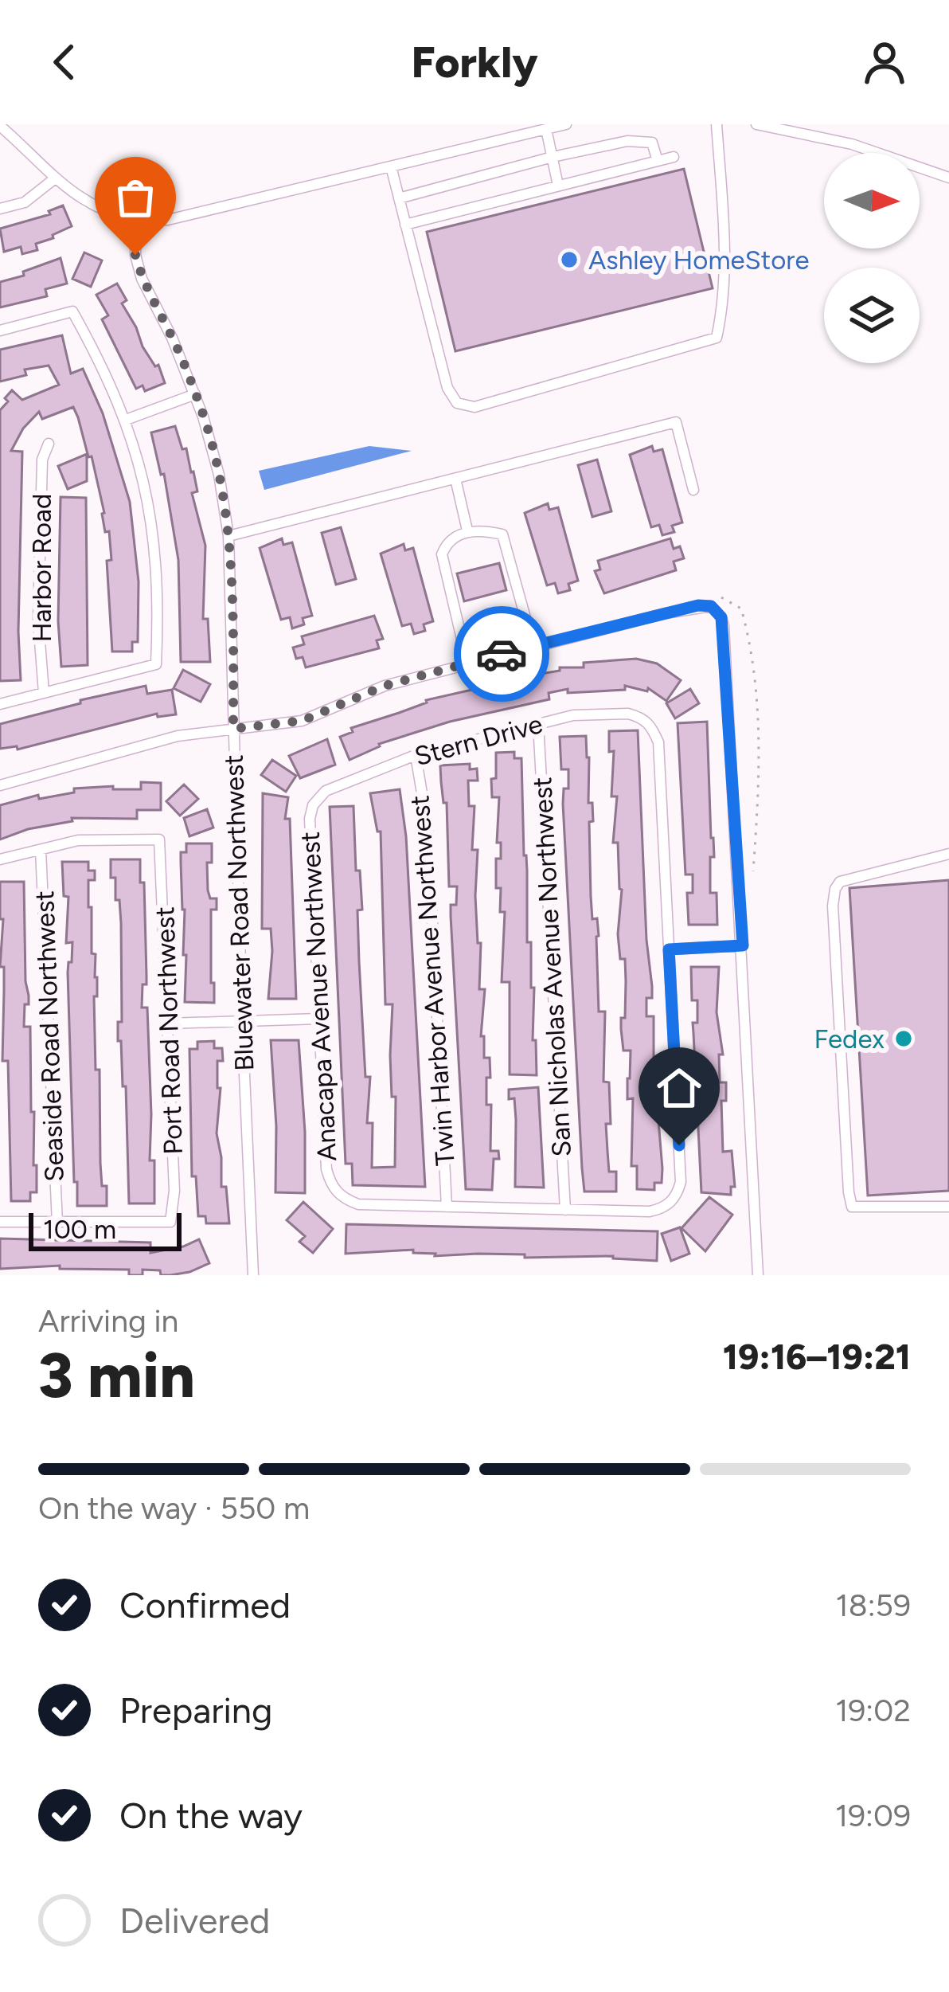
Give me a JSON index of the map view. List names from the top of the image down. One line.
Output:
{"streets":{"street":["Harbor Road","Stern Drive","Bluewater Road Northwest","San Nicholas Avenue Northwest","Twin Harbor Avenue Northwest","Anacapa Avenue Northwest","Port Road Northwest","Seaside Road Northwest"]},"crossings":[["Stern Drive","San Nicholas Avenue Northwest"],["Stern Drive","Twin Harbor Avenue Northwest"],["Stern Drive","Anacapa Avenue Northwest"],["Twin Harbor Avenue Northwest","Anacapa Avenue Northwest"],["Port Road Northwest","Seaside Road Northwest"]],"places":["Ashley HomeStore","Fedex"],"scale_bar":"100 m","north":"right","page":{"header":"Forkly","scale":"100 m","heading":["3 min","Arriving in","19:16–19:21"],"bar":"On the way · 550 m","list":[["Confirmed","18:59"],["Preparing","19:02"],["On the way","19:09"],"Delivered"]}}
